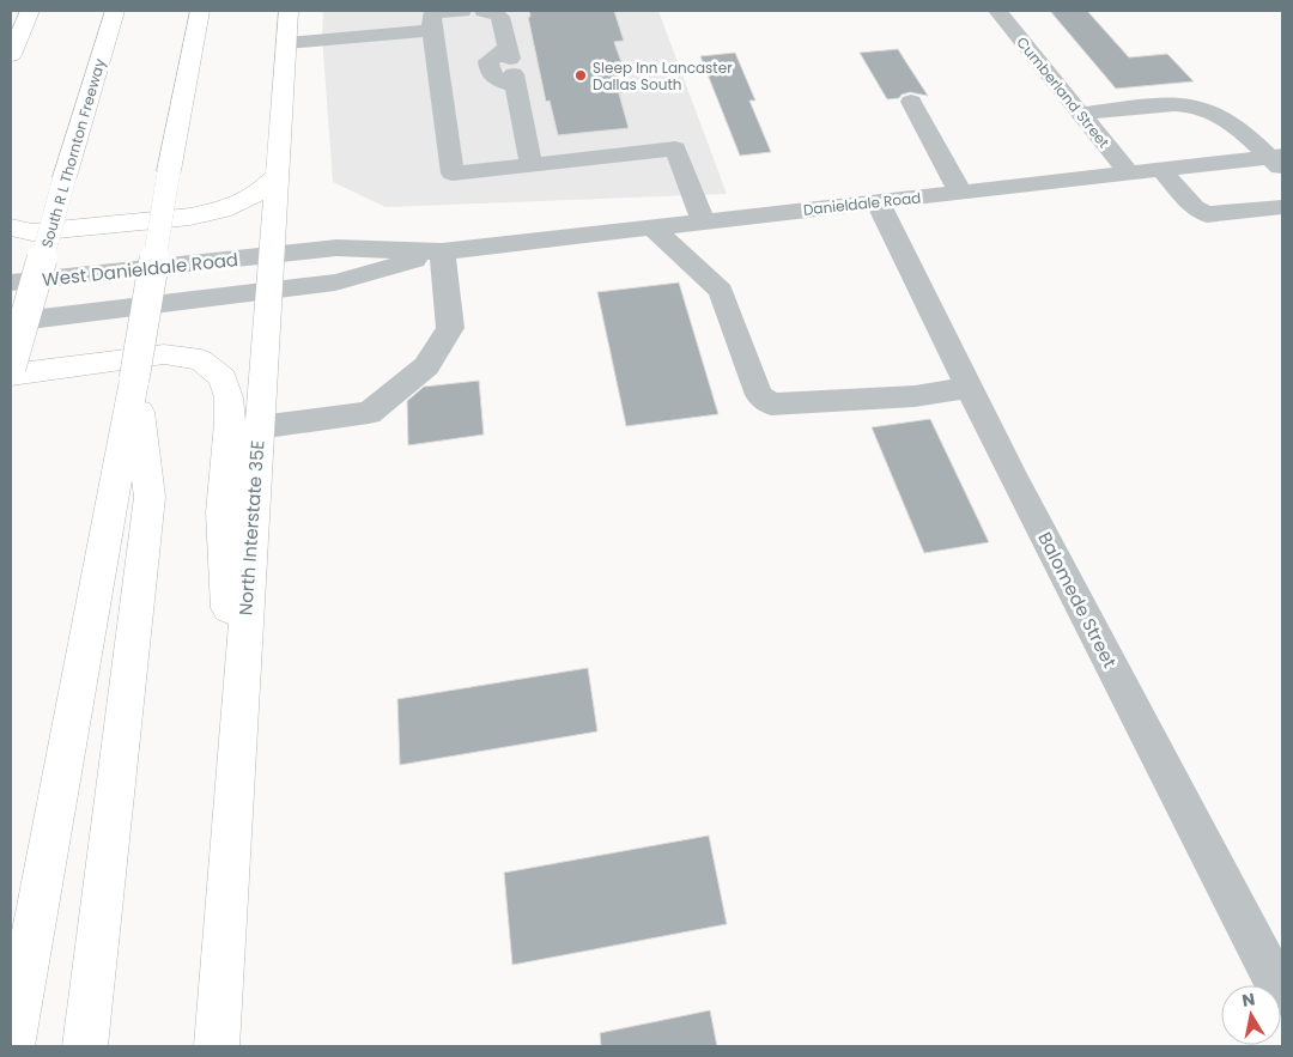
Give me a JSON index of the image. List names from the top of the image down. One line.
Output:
{"streets":{"main road":["South R L Thornton Freeway","North Interstate 35E"],"street":["Cumberland Street","Danieldale Road","West Danieldale Road","Balomede Street"]},"crossings":[["Cumberland Street","Danieldale Road"],["South R L Thornton Freeway","West Danieldale Road"],["Danieldale Road","West Danieldale Road"],["Danieldale Road","North Interstate 35E"],["Danieldale Road","Balomede Street"],["West Danieldale Road","North Interstate 35E"]],"places":["Sleep Inn Lancaster Dallas South"],"north":"top"}
